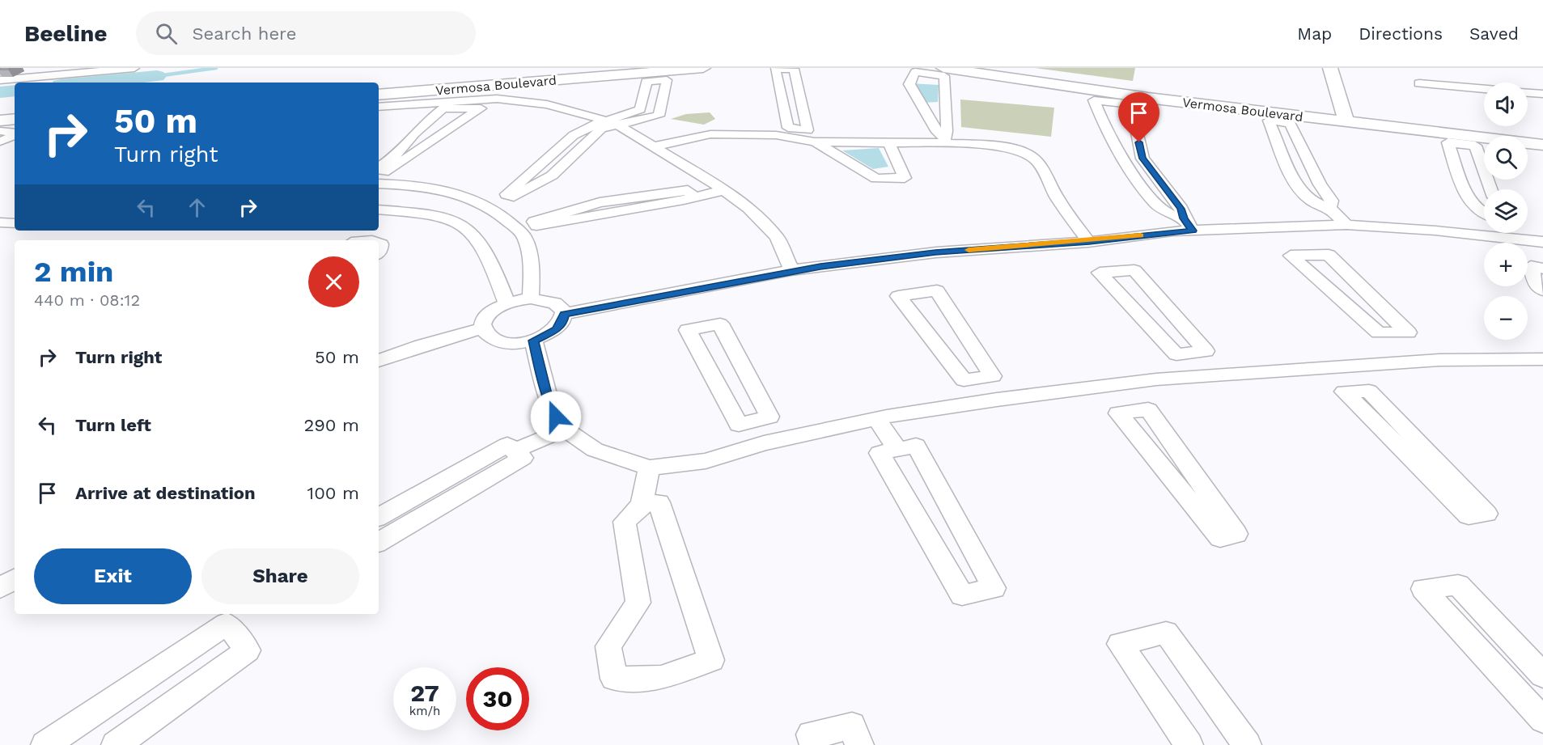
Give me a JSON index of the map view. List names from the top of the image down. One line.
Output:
{"streets":{"main road":["Vermosa Boulevard"]},"page":{"header":"Beeline","search":"Search here","nav":["Map","Directions","Saved"],"map_buttons":["+","−"],"turn":["50 m","Turn right"],"heading":["2 min","440 m · 08:12"],"list":[{"name":"Turn right","value":"50 m"},{"name":"Turn left","value":"290 m"},{"name":"Arrive at destination","value":"100 m"}],"buttons":["Exit","Share"],"speed":"27 km/h","limit":"30"}}
